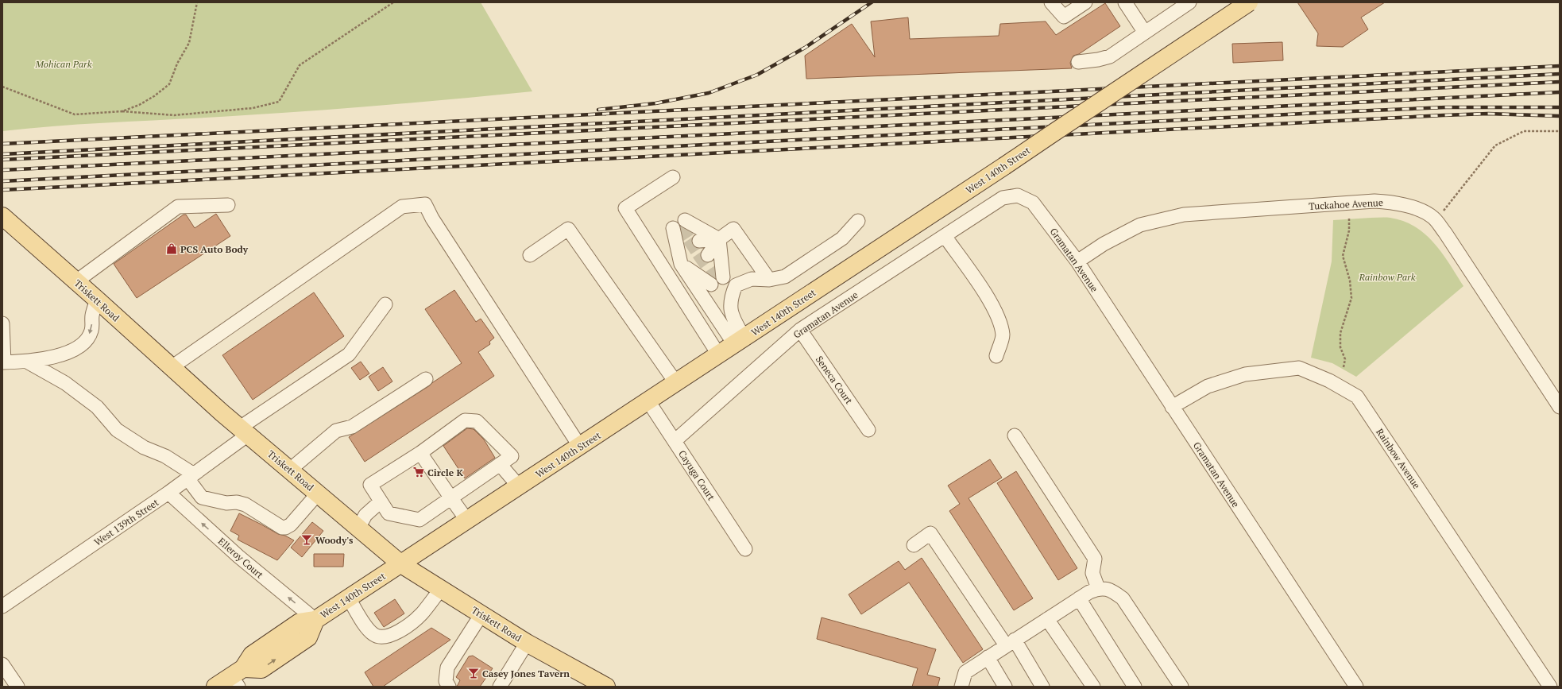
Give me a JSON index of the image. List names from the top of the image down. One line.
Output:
{"streets":{"main road":["West 140th Street","Triskett Road"],"street":["Tuckahoe Avenue","Gramatan Avenue","Seneca Court","Rainbow Avenue","Cayuga Court","West 139th Street","Elleroy Court"]},"crossings":[["West 140th Street","Triskett Road"],["West 140th Street","Cayuga Court"],["West 140th Street","Elleroy Court"],["Tuckahoe Avenue","Gramatan Avenue"],["Gramatan Avenue","Seneca Court"],["Gramatan Avenue","Rainbow Avenue"],["Gramatan Avenue","Cayuga Court"],["Triskett Road","West 139th Street"],["West 139th Street","Elleroy Court"]],"one_way":["Elleroy Court"],"parks":["Mohican Park","Rainbow Park"],"places":{"shop":["PCS Auto Body"],"supermarket":["Circle K"],"bar":["Woody's","Casey Jones Tavern"]}}
